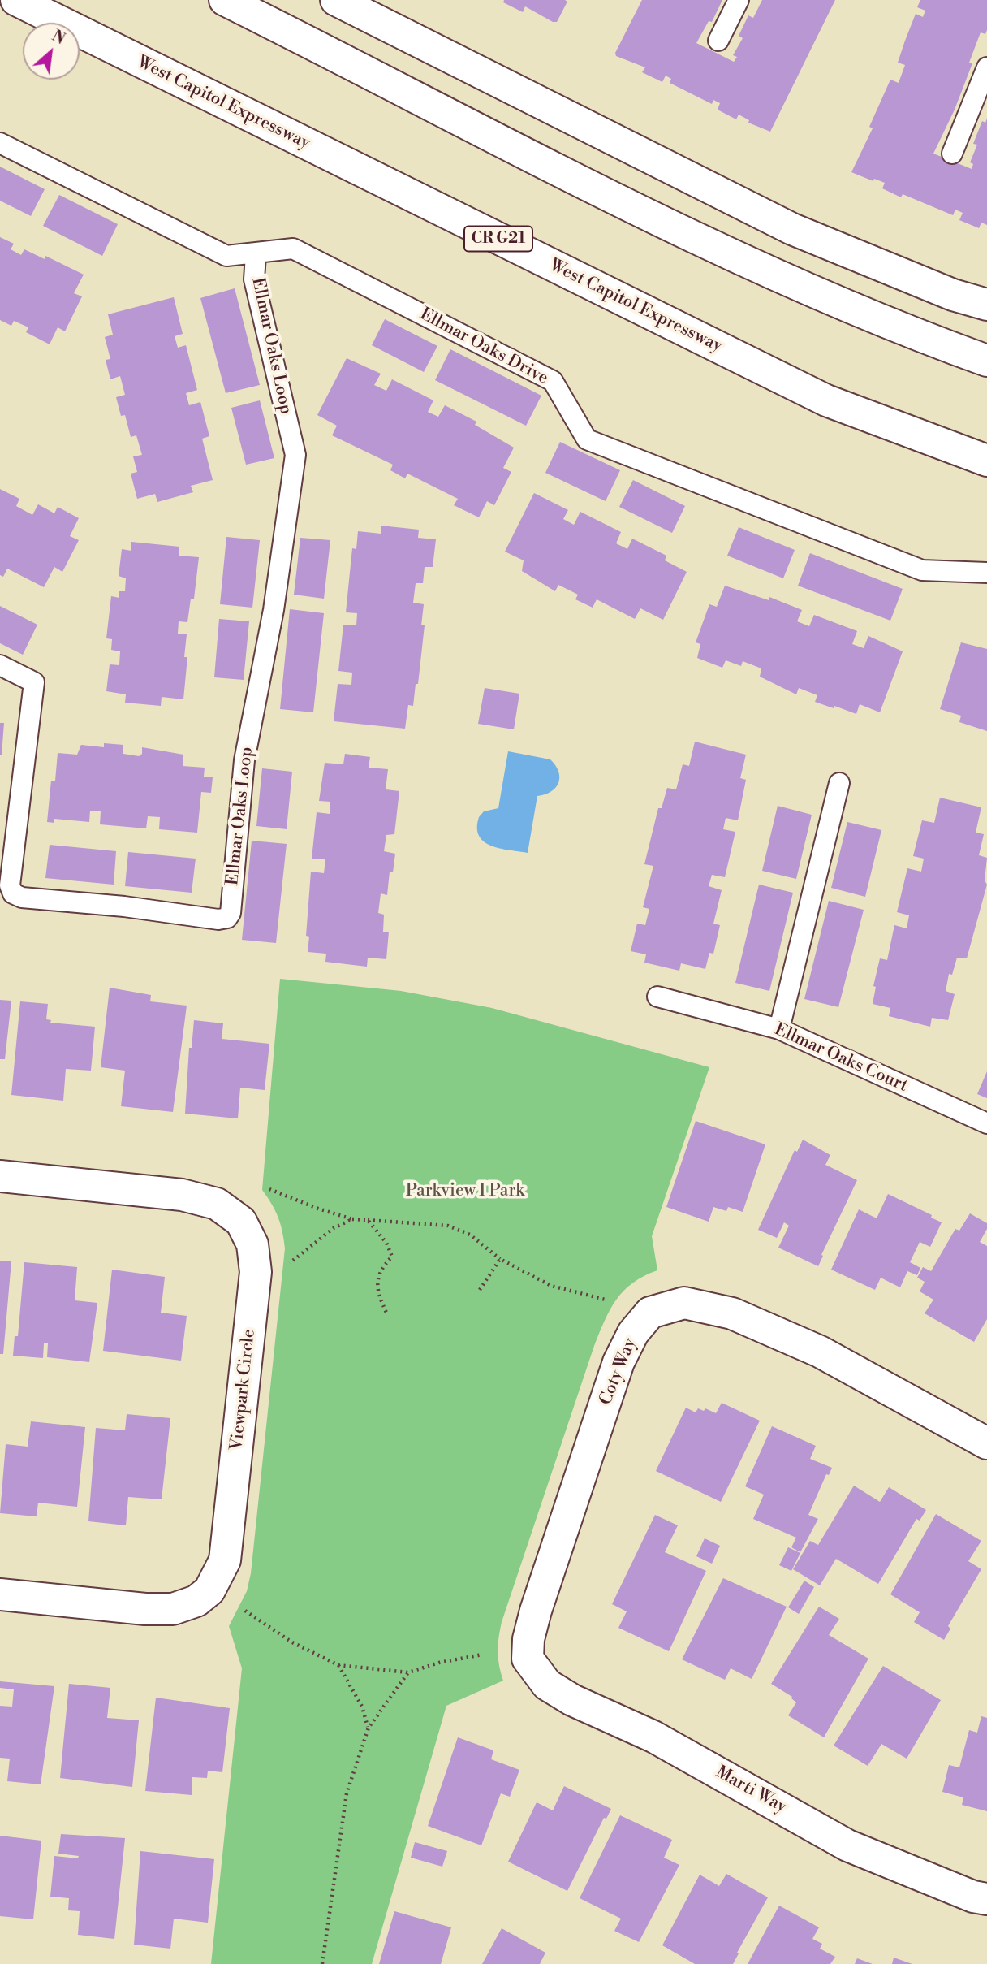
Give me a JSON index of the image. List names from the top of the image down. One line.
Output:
{"streets":{"main road":["West Capitol Expressway","CR G21","Coty Way","Viewpark Circle","Marti Way"],"lane":["Ellmar Oaks Loop","Ellmar Oaks Drive","Ellmar Oaks Court"]},"crossings":[["Ellmar Oaks Loop","Ellmar Oaks Drive"],["Coty Way","Marti Way"]],"parks":["Parkview I Park"],"north":"top right"}
